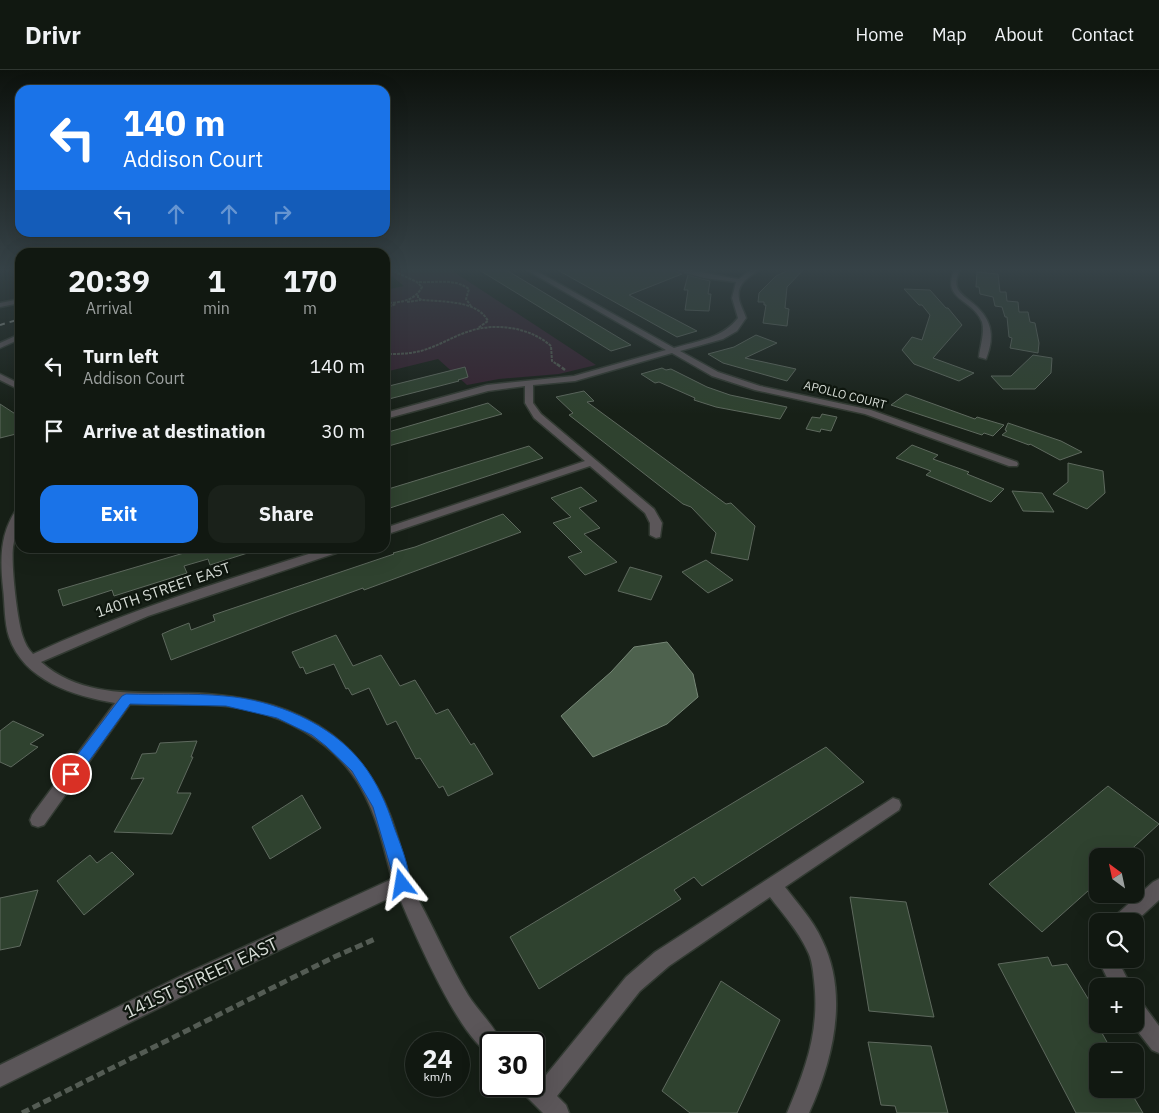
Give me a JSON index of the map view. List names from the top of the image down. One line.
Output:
{"streets":{"street":["APOLLO COURT","140TH STREET EAST","141ST STREET EAST"]},"north":"top left","page":{"header":"Drivr","nav":["Home","Map","About","Contact"],"turn":["140 m","Addison Court"],"eta":["20:39","Arrival","1","min","170","m"],"list":[{"name":"Turn left","note":"Addison Court","value":"140 m"},{"name":"Arrive at destination","value":"30 m"}],"buttons":["Exit","Share"],"map_buttons":["+","−"],"speed":"24 km/h","limit":"30"}}
